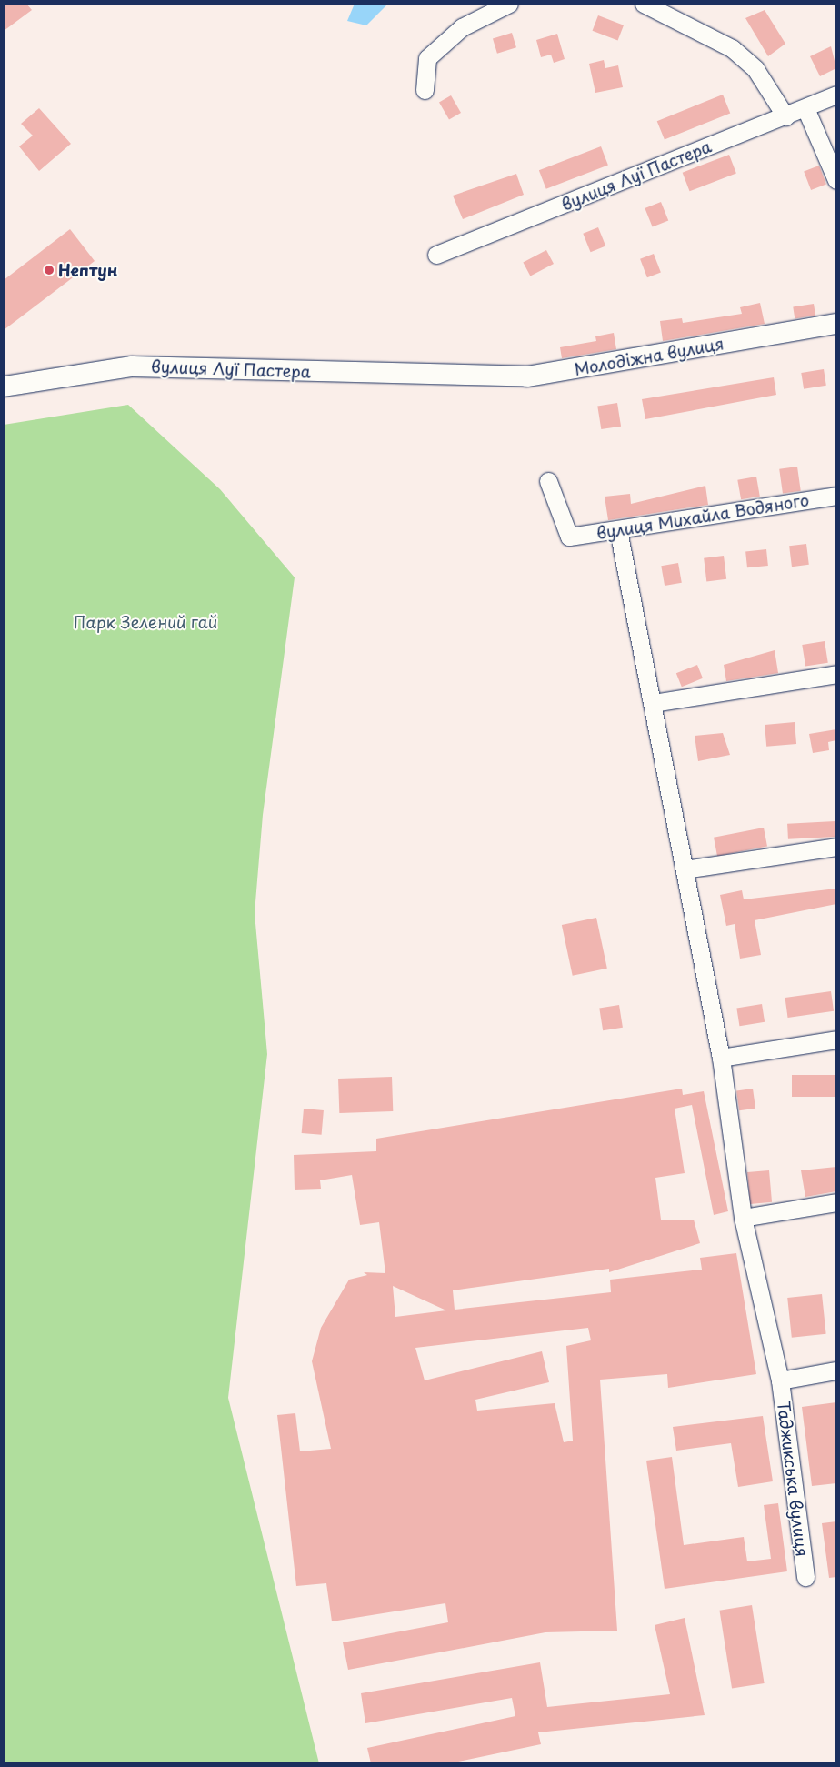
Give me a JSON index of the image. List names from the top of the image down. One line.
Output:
{"streets":{"street":["вулиця Луї Пастера","Молодіжна вулиця","вулиця Михайла Водяного","Таджикська вулиця"]},"crossings":[["вулиця Луї Пастера","Молодіжна вулиця"],["вулиця Михайла Водяного","Таджикська вулиця"]],"parks":["Парк Зелений гай"],"places":["Нептун"]}
